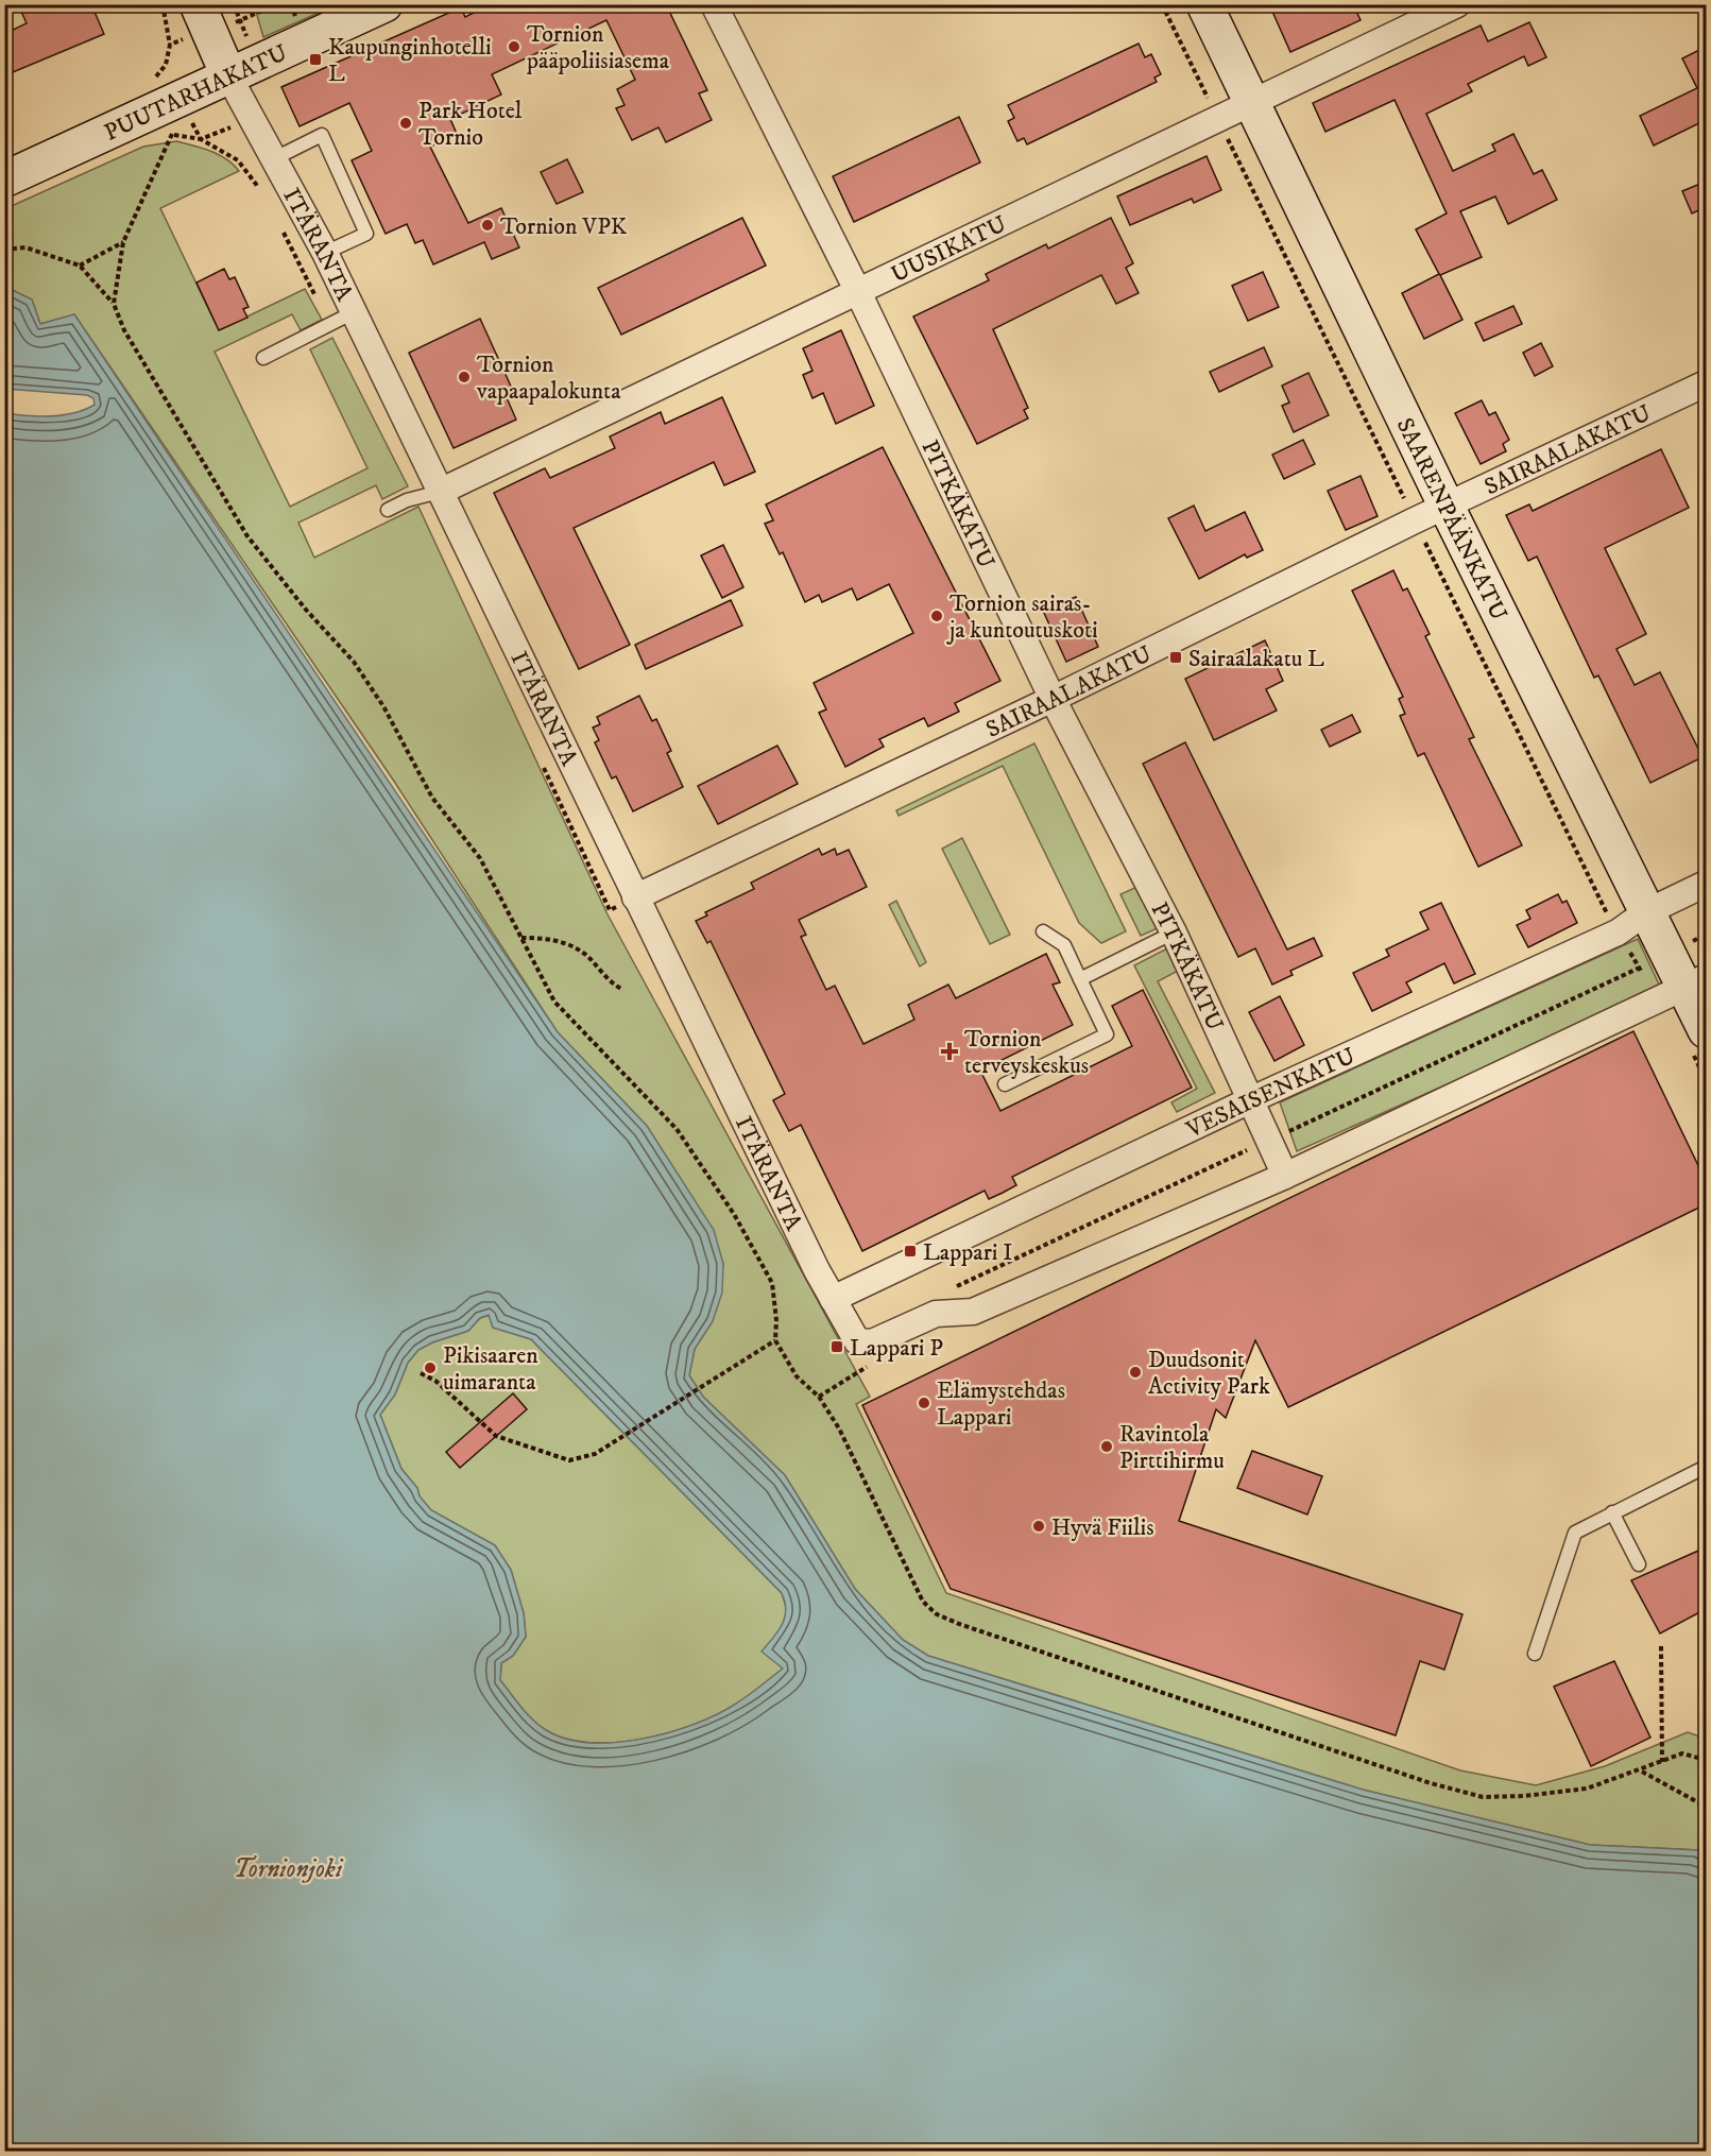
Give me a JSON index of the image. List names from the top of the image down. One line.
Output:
{"streets":{"street":["PUUTARHAKATU","ITÄRANTA","UUSIKATU","SAIRAALAKATU","PITKÄKATU","SAARENPÄÄNKATU","VESAISENKATU"]},"crossings":[["PUUTARHAKATU","ITÄRANTA"],["ITÄRANTA","UUSIKATU"],["ITÄRANTA","SAIRAALAKATU"],["ITÄRANTA","PITKÄKATU"],["ITÄRANTA","VESAISENKATU"],["UUSIKATU","PITKÄKATU"],["UUSIKATU","SAARENPÄÄNKATU"],["SAIRAALAKATU","PITKÄKATU"],["SAIRAALAKATU","SAARENPÄÄNKATU"],["PITKÄKATU","VESAISENKATU"],["SAARENPÄÄNKATU","VESAISENKATU"]],"water":["Tornionjoki"],"places":{"other":["Tornion pääpoliisiasema","Park Hotel Tornio","Tornion VPK","Tornion vapaapalokunta","Tornion sairas- ja kuntoutuskoti","Pikisaaren uimaranta","Duudsonit Activity Park","Elämystehdas Lappari","Ravintola Pirttihirmu","Hyvä Fiilis"],"transit":["Kaupunginhotelli L","Sairaalakatu L","Lappari I","Lappari P"],"health":["Tornion terveyskeskus"]}}
